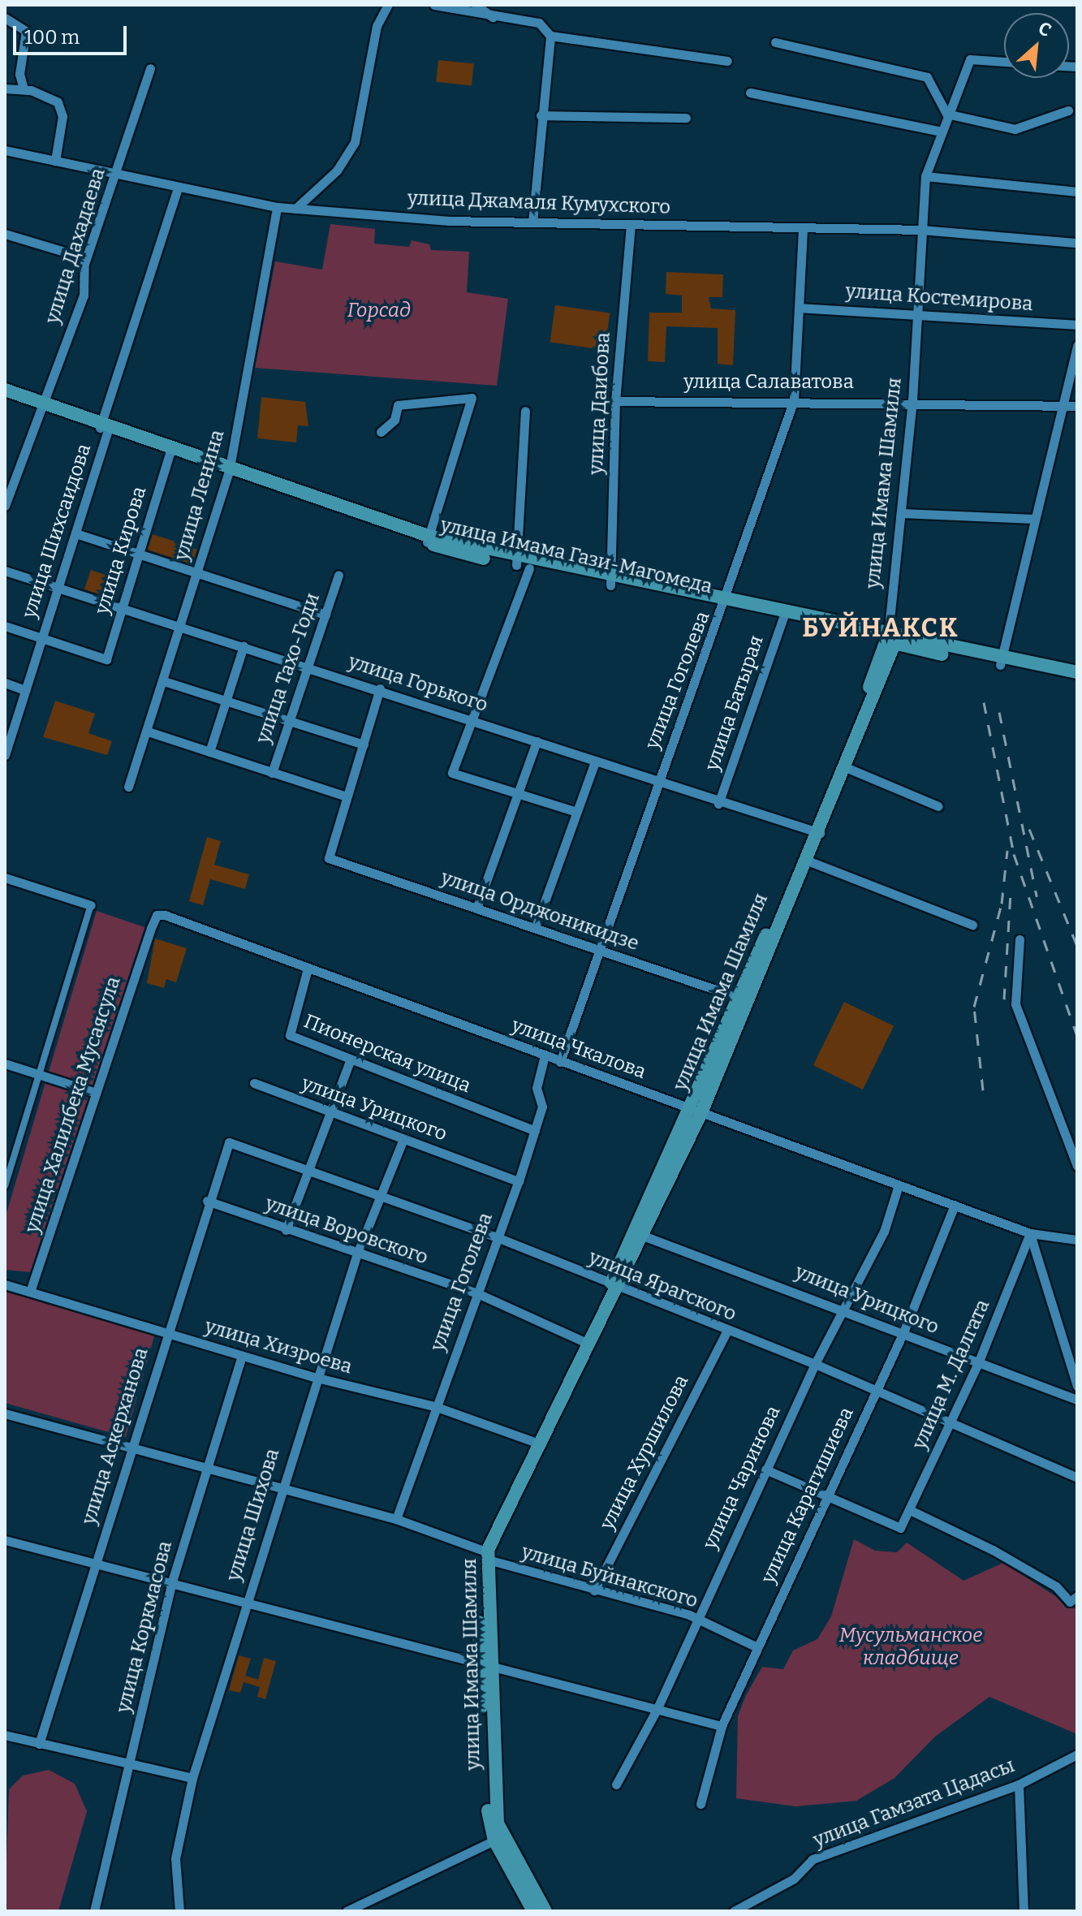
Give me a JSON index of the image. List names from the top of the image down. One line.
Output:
{"streets":{"main road":["улица Имама Шамиля"],"street":["улица Джамаля Кумухского","улица Дахадаева","улица Костемирова","улица Салаватова","улица Даибова","улица Ленина","улица Шихсаидова","улица Кирова","улица Тахо-Годи","улица Гоголева","улица Горького","улица Батырая","улица Орджоникидзе","улица Чкалова","Пионерская улица","улица Халилбека Мусаясула","улица Урицкого","улица Воровского","улица Ярагского","улица Хизроева","улица М. Далгата","улица Аскерханова","улица Хуршилова","улица Чаринова","улица Карагишиева","улица Шихова","улица Буйнакского","улица Коркмасова","улица Гамзата Цадасы"]},"crossings":[["улица Джамаля Кумухского","улица Дахадаева"],["улица Джамаля Кумухского","улица Даибова"],["улица Джамаля Кумухского","улица Имама Шамиля"],["улица Джамаля Кумухского","улица Ленина"],["улица Джамаля Кумухского","улица Шихсаидова"],["улица Джамаля Кумухского","улица Гоголева"],["улица Костемирова","улица Имама Шамиля"],["улица Костемирова","улица Гоголева"],["улица Салаватова","улица Даибова"],["улица Салаватова","улица Имама Шамиля"],["улица Салаватова","улица Гоголева"],["улица Имама Шамиля","улица Горького"],["улица Имама Шамиля","улица Орджоникидзе"],["улица Имама Шамиля","улица Чкалова"],["улица Имама Шамиля","улица Урицкого"],["улица Имама Шамиля","улица Воровского"],["улица Имама Шамиля","улица Ярагского"],["улица Имама Шамиля","улица Хизроева"],["улица Имама Шамиля","улица Буйнакского"],["улица Ленина","улица Горького"],["улица Шихсаидова","улица Кирова"],["улица Шихсаидова","улица Горького"],["улица Кирова","улица Горького"],["улица Тахо-Годи","улица Горького"],["улица Гоголева","улица Горького"],["улица Гоголева","улица Орджоникидзе"],["улица Гоголева","улица Чкалова"],["улица Гоголева","Пионерская улица"],["улица Гоголева","улица Урицкого"],["улица Гоголева","улица Воровского"],["улица Гоголева","улица Ярагского"],["улица Гоголева","улица Хизроева"],["улица Гоголева","улица Буйнакского"],["улица Горького","улица Батырая"],["улица Чкалова","Пионерская улица"],["улица Чкалова","улица Халилбека Мусаясула"],["улица Чкалова","улица М. Далгата"],["улица Чкалова","улица Чаринова"],["улица Чкалова","улица Карагишиева"],["улица Халилбека Мусаясула","улица Хизроева"],["улица Урицкого","улица М. Далгата"],["улица Урицкого","улица Чаринова"],["улица Урицкого","улица Карагишиева"],["улица Урицкого","улица Шихова"],["улица Воровского","улица Аскерханова"],["улица Воровского","улица Шихова"],["улица Ярагского","улица М. Далгата"],["улица Ярагского","улица Аскерханова"],["улица Ярагского","улица Хуршилова"],["улица Ярагского","улица Чаринова"],["улица Ярагского","улица Карагишиева"],["улица Ярагского","улица Шихова"],["улица Хизроева","улица Аскерханова"],["улица Хизроева","улица Шихова"],["улица Хизроева","улица Коркмасова"],["улица М. Далгата","улица Карагишиева"],["улица Аскерханова","улица Буйнакского"],["улица Хуршилова","улица Буйнакского"],["улица Чаринова","улица Буйнакского"],["улица Карагишиева","улица Буйнакского"],["улица Шихова","улица Буйнакского"],["улица Буйнакского","улица Коркмасова"]],"districts":["БУЙНАКСК"],"parks":["Горсад","Мусульманское кладбище"],"scale_bar":"100 m","north":"top right"}
